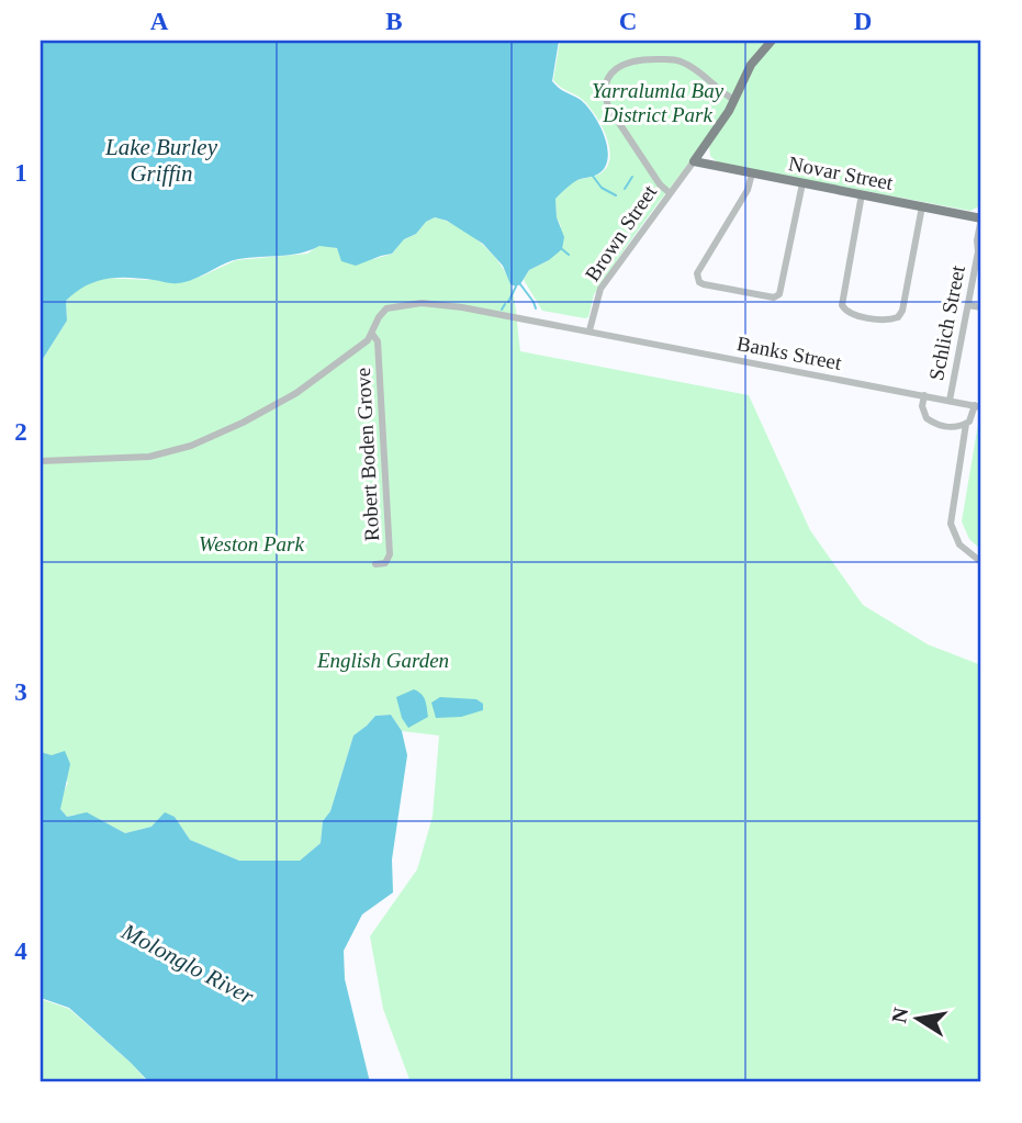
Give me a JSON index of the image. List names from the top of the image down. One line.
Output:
{"streets":{"main road":["Novar Street"],"street":["Brown Street","Schlich Street","Banks Street","Robert Boden Grove"]},"crossings":[["Novar Street","Brown Street"],["Novar Street","Schlich Street"],["Brown Street","Banks Street"],["Schlich Street","Banks Street"],["Banks Street","Robert Boden Grove"]],"water":["Lake Burley Griffin","Molonglo River"],"parks":["Yarralumla Bay District Park","Weston Park","English Garden"],"north":"left","grid":{"columns":["A","B","C","D"],"rows":["1","2","3","4"]}}
